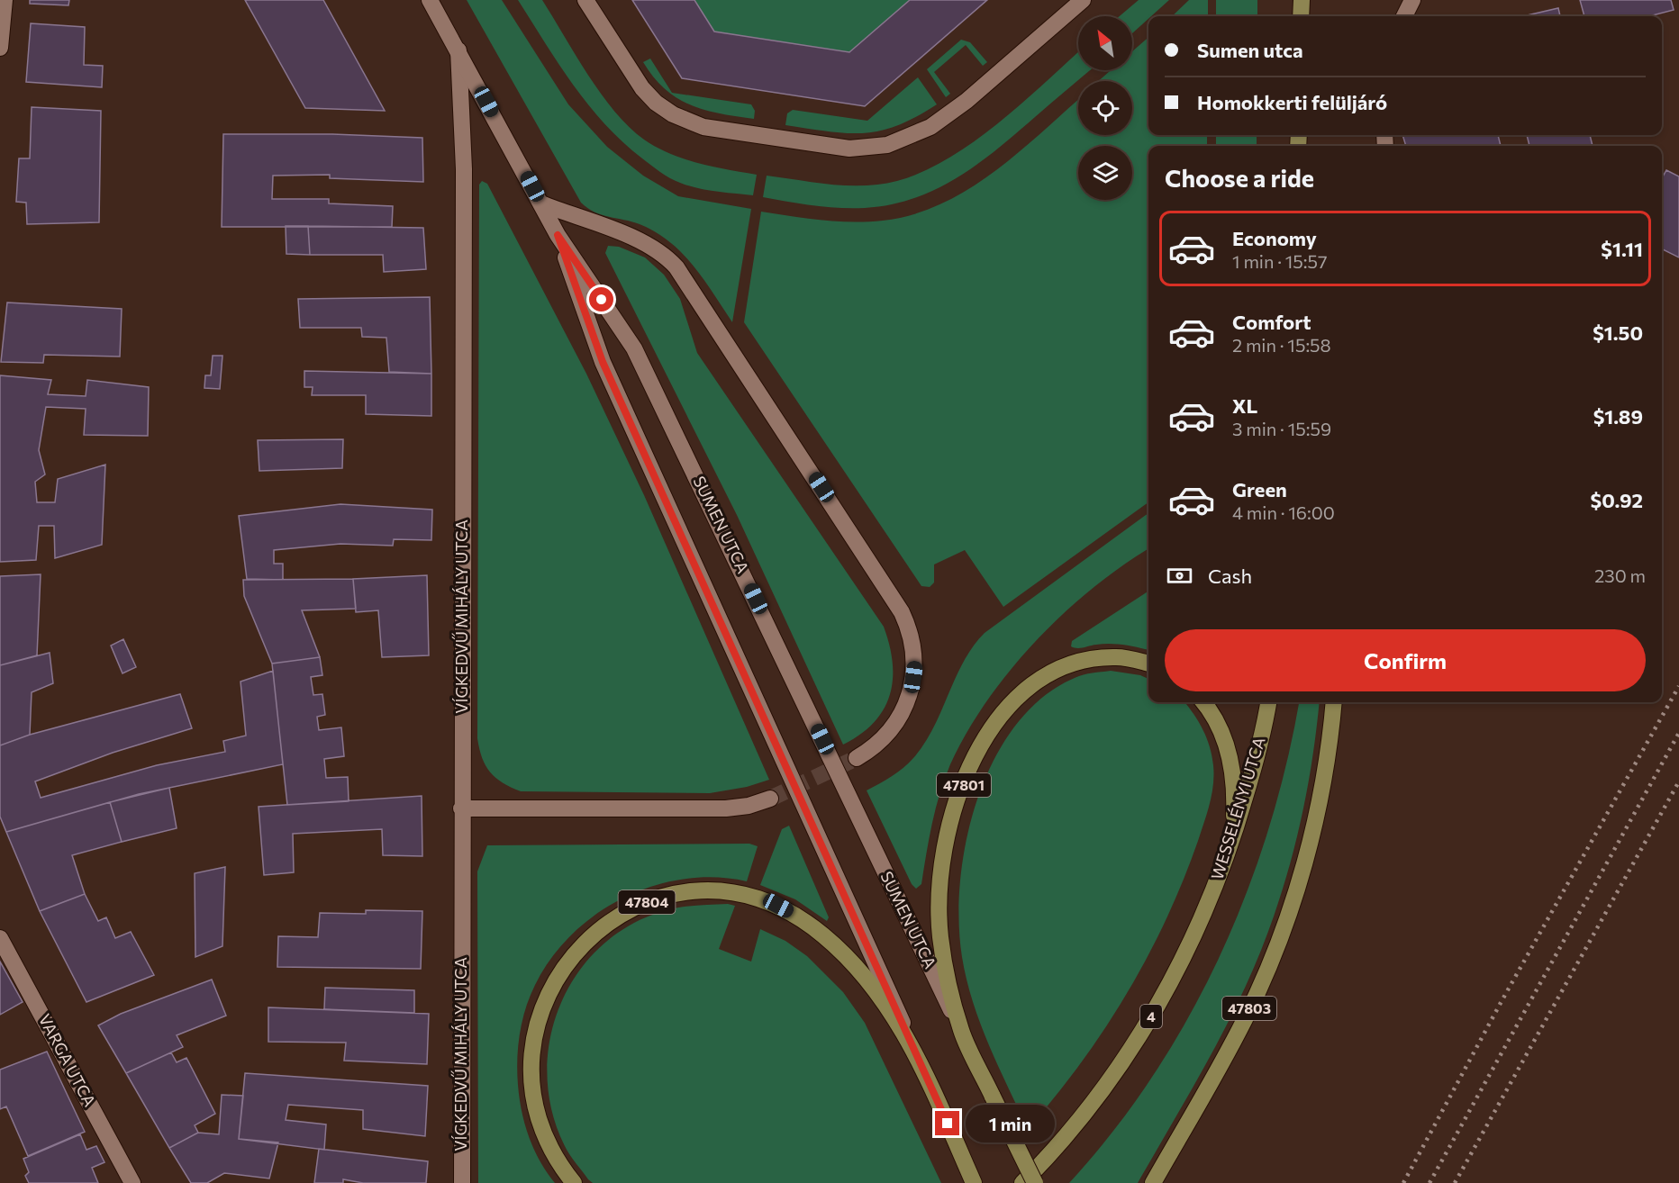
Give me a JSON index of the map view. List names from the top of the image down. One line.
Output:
{"streets":{"main road":["47801","WESSELÉNYI UTCA","47804","47803","4"],"street":["SUMEN UTCA","VÍGKEDVŰ MIHÁLY UTCA","VARGA UTCA"]},"crossings":[["SUMEN UTCA","VÍGKEDVŰ MIHÁLY UTCA"],["SUMEN UTCA","47801"],["SUMEN UTCA","47804"]],"north":"top left","page":{"banner":["Sumen utca","Homokkerti felüljáró"],"heading":"Choose a ride","list":[{"name":"Economy","note":"1 min · 15:57","value":"$1.11"},{"name":"Comfort","note":"2 min · 15:58","value":"$1.50"},{"name":"XL","note":"3 min · 15:59","value":"$1.89"},{"name":"Green","note":"4 min · 16:00","value":"$0.92"}],"pay":["Cash","230 m"],"buttons":"Confirm","bubble":"1 min"}}
